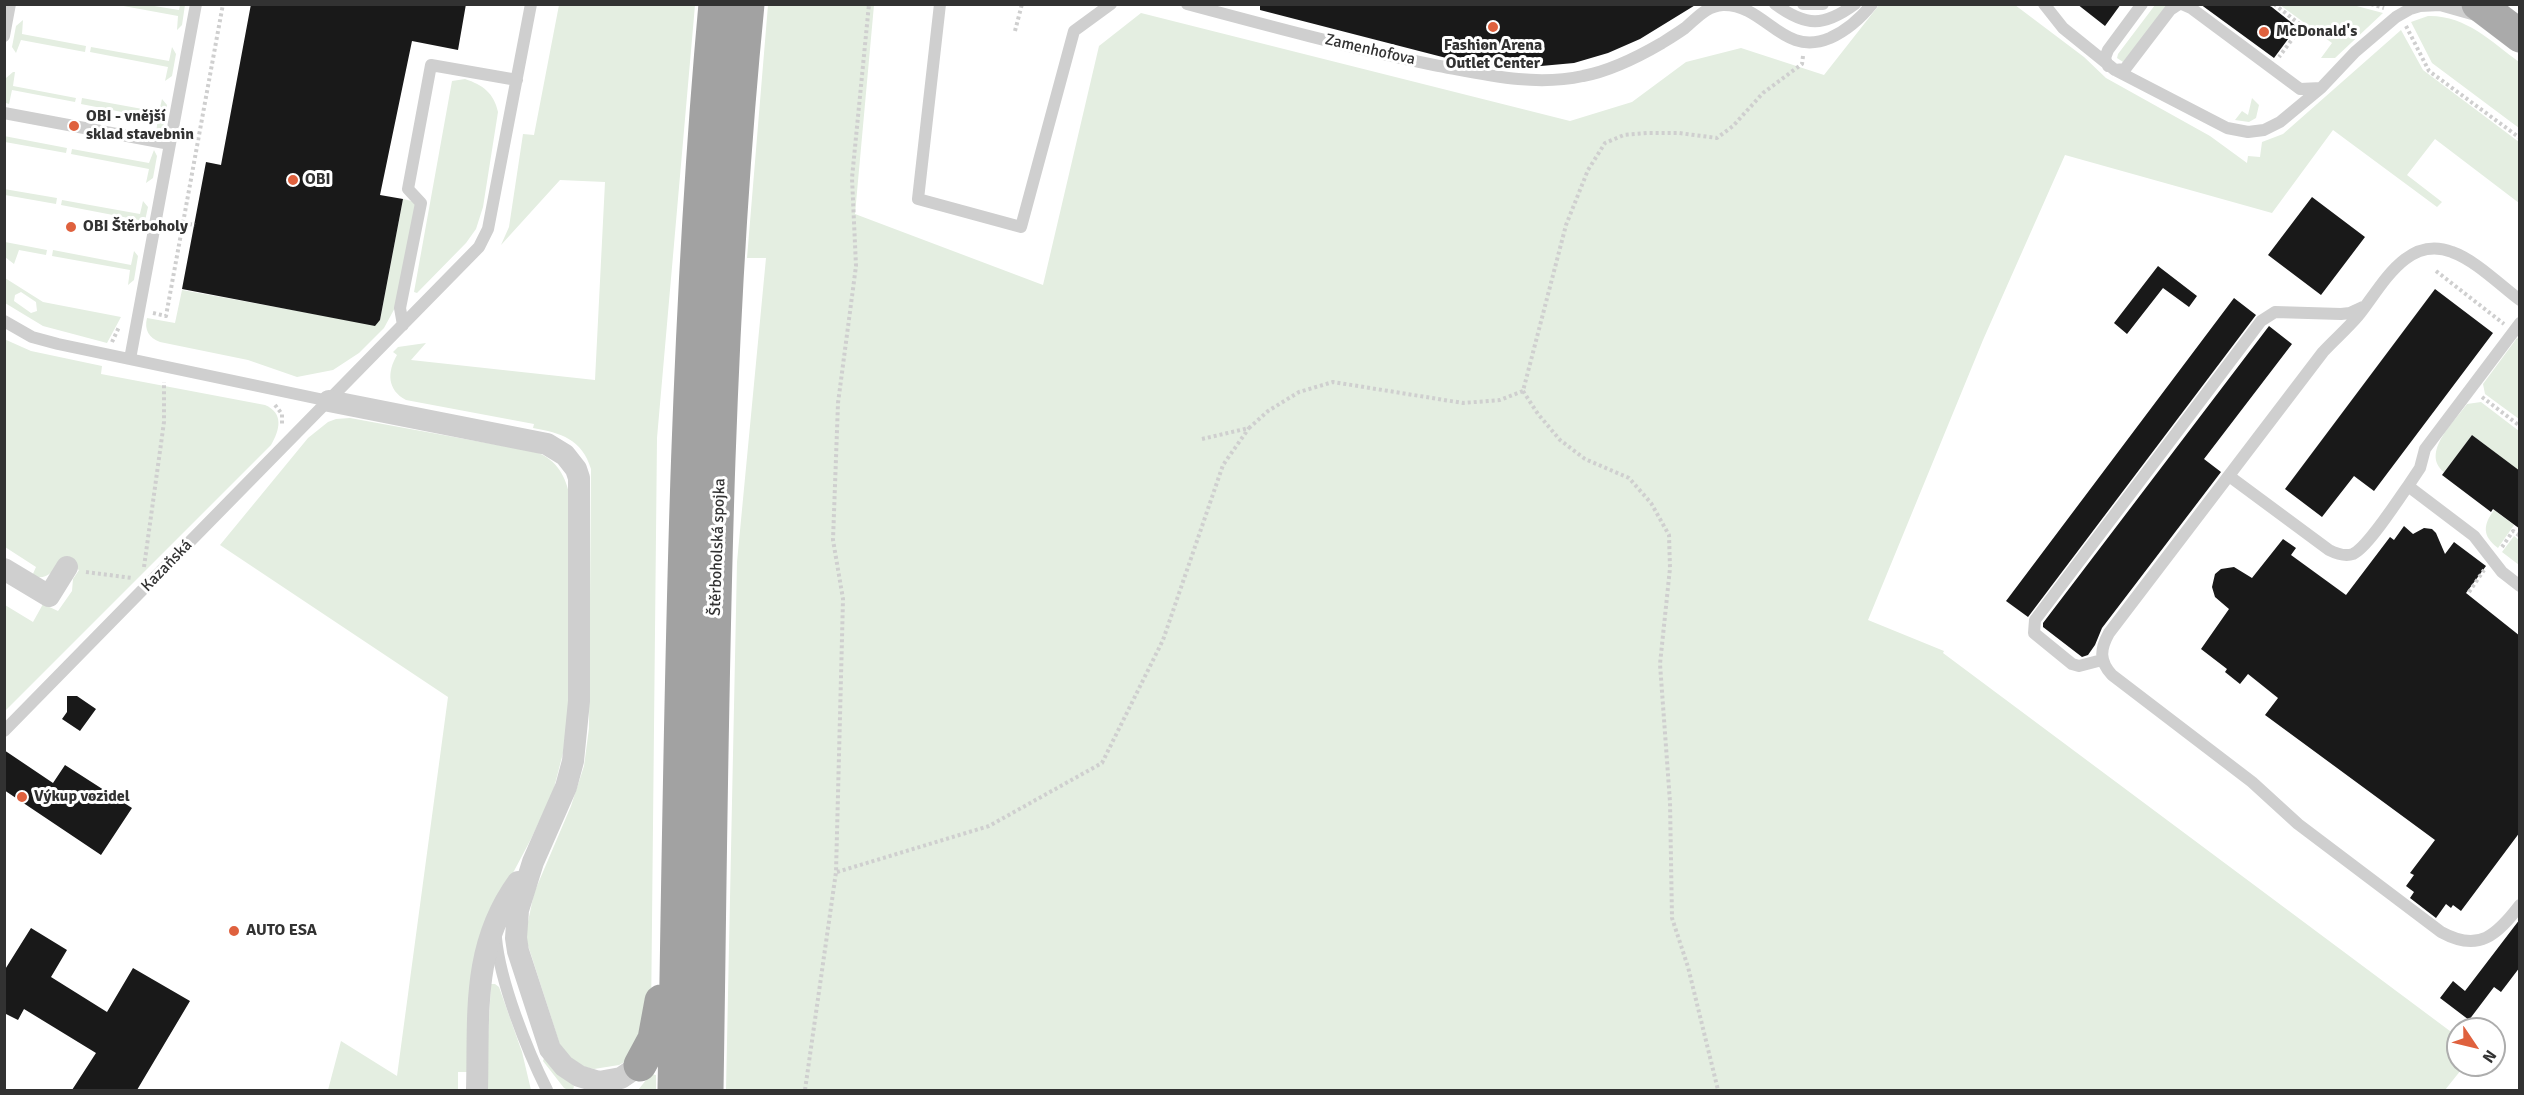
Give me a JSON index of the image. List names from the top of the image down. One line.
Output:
{"streets":{"highway":["Štěrboholská spojka"],"lane":["Zamenhofova","Kazaňská"]},"places":["Fashion Arena Outlet Center","McDonald's","OBI - vnější sklad stavebnin","OBI","OBI Štěrboholy","Výkup vozidel","AUTO ESA"],"north":"bottom right"}
